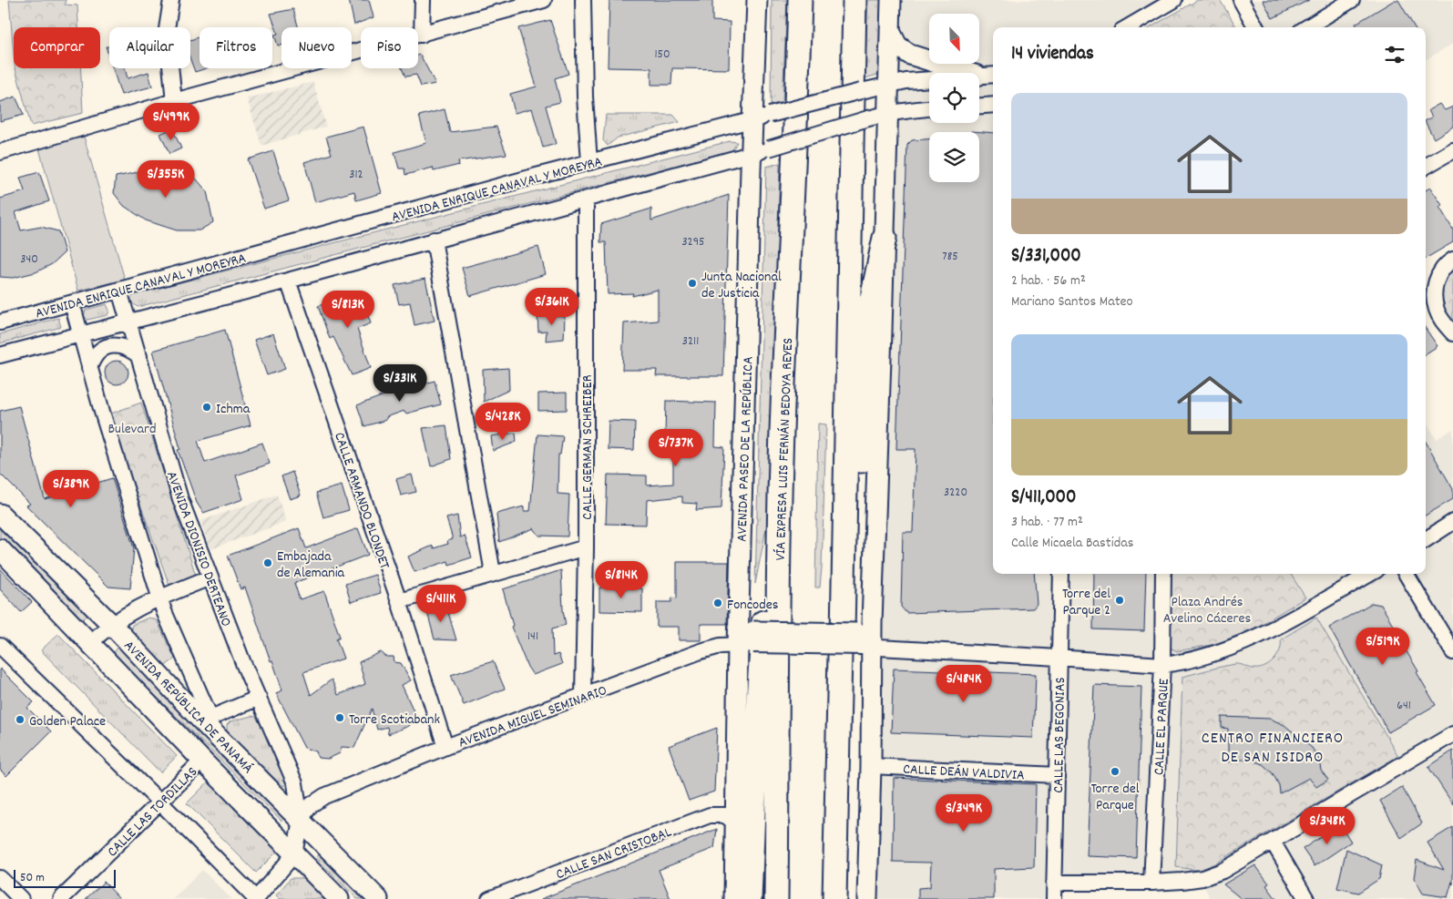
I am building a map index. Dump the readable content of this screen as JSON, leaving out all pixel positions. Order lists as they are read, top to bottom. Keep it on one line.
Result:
{"streets":{"highway":["VÍA EXPRESA LUIS FERNÁN BEDOYA REYES"],"main road":["AVENIDA PASEO DE LA REPÚBLICA","AVENIDA REPÚBLICA DE PANAMÁ"],"street":["AVENIDA ENRIQUE CANAVAL Y MOREYRA","CALLE GERMAN SCHREIBER","CALLE ARMANDO BLONDET","AVENIDA DIONISIO DERTEANO","AVENIDA MIGUEL SEMINARIO","CALLE EL PARQUE","CALLE LAS BEGONIAS","CALLE DEÁN VALDIVIA","CALLE LAS TORDILLAS","CALLE SAN CRISTOBAL"]},"crossings":[["AVENIDA ENRIQUE CANAVAL Y MOREYRA","AVENIDA PASEO DE LA REPÚBLICA"],["AVENIDA ENRIQUE CANAVAL Y MOREYRA","AVENIDA DIONISIO DERTEANO"],["CALLE GERMAN SCHREIBER","AVENIDA MIGUEL SEMINARIO"],["AVENIDA PASEO DE LA REPÚBLICA","AVENIDA MIGUEL SEMINARIO"],["CALLE ARMANDO BLONDET","AVENIDA MIGUEL SEMINARIO"],["AVENIDA DIONISIO DERTEANO","AVENIDA REPÚBLICA DE PANAMÁ"],["AVENIDA DIONISIO DERTEANO","AVENIDA MIGUEL SEMINARIO"],["AVENIDA REPÚBLICA DE PANAMÁ","AVENIDA MIGUEL SEMINARIO"],["AVENIDA REPÚBLICA DE PANAMÁ","CALLE LAS TORDILLAS"],["CALLE LAS BEGONIAS","CALLE DEÁN VALDIVIA"]],"districts":["CENTRO FINANCIERO DE SAN ISIDRO"],"parks":["Bulevard","Plaza Andrés Avelino Cáceres"],"places":["Junta Nacional de Justicia","Ichma","Embajada de Alemania","Torre del Parque 2","Foncodes","Torre Scotiabank","Golden Palace","Torre del Parque"],"house_numbers":["150","312","3295","785","340","3211","3220","141","641"],"scale_bar":"50 m","north":"bottom right","page":{"chip":["Comprar","Alquilar","Filtros","Nuevo","Piso"],"heading":"14 viviendas","list":[{"name":"S/331,000","note":"2 hab. · 56 m² · Mariano Santos Mateo"},{"name":"S/411,000","note":"3 hab. · 77 m² · Calle Micaela Bastidas"}],"price":["S/499K","S/355K","S/361K","S/813K","S/331K","S/428K","S/737K","S/389K","S/814K","S/411K","S/519K","S/484K","S/349K","S/348K"],"scale":"50 m"}}
